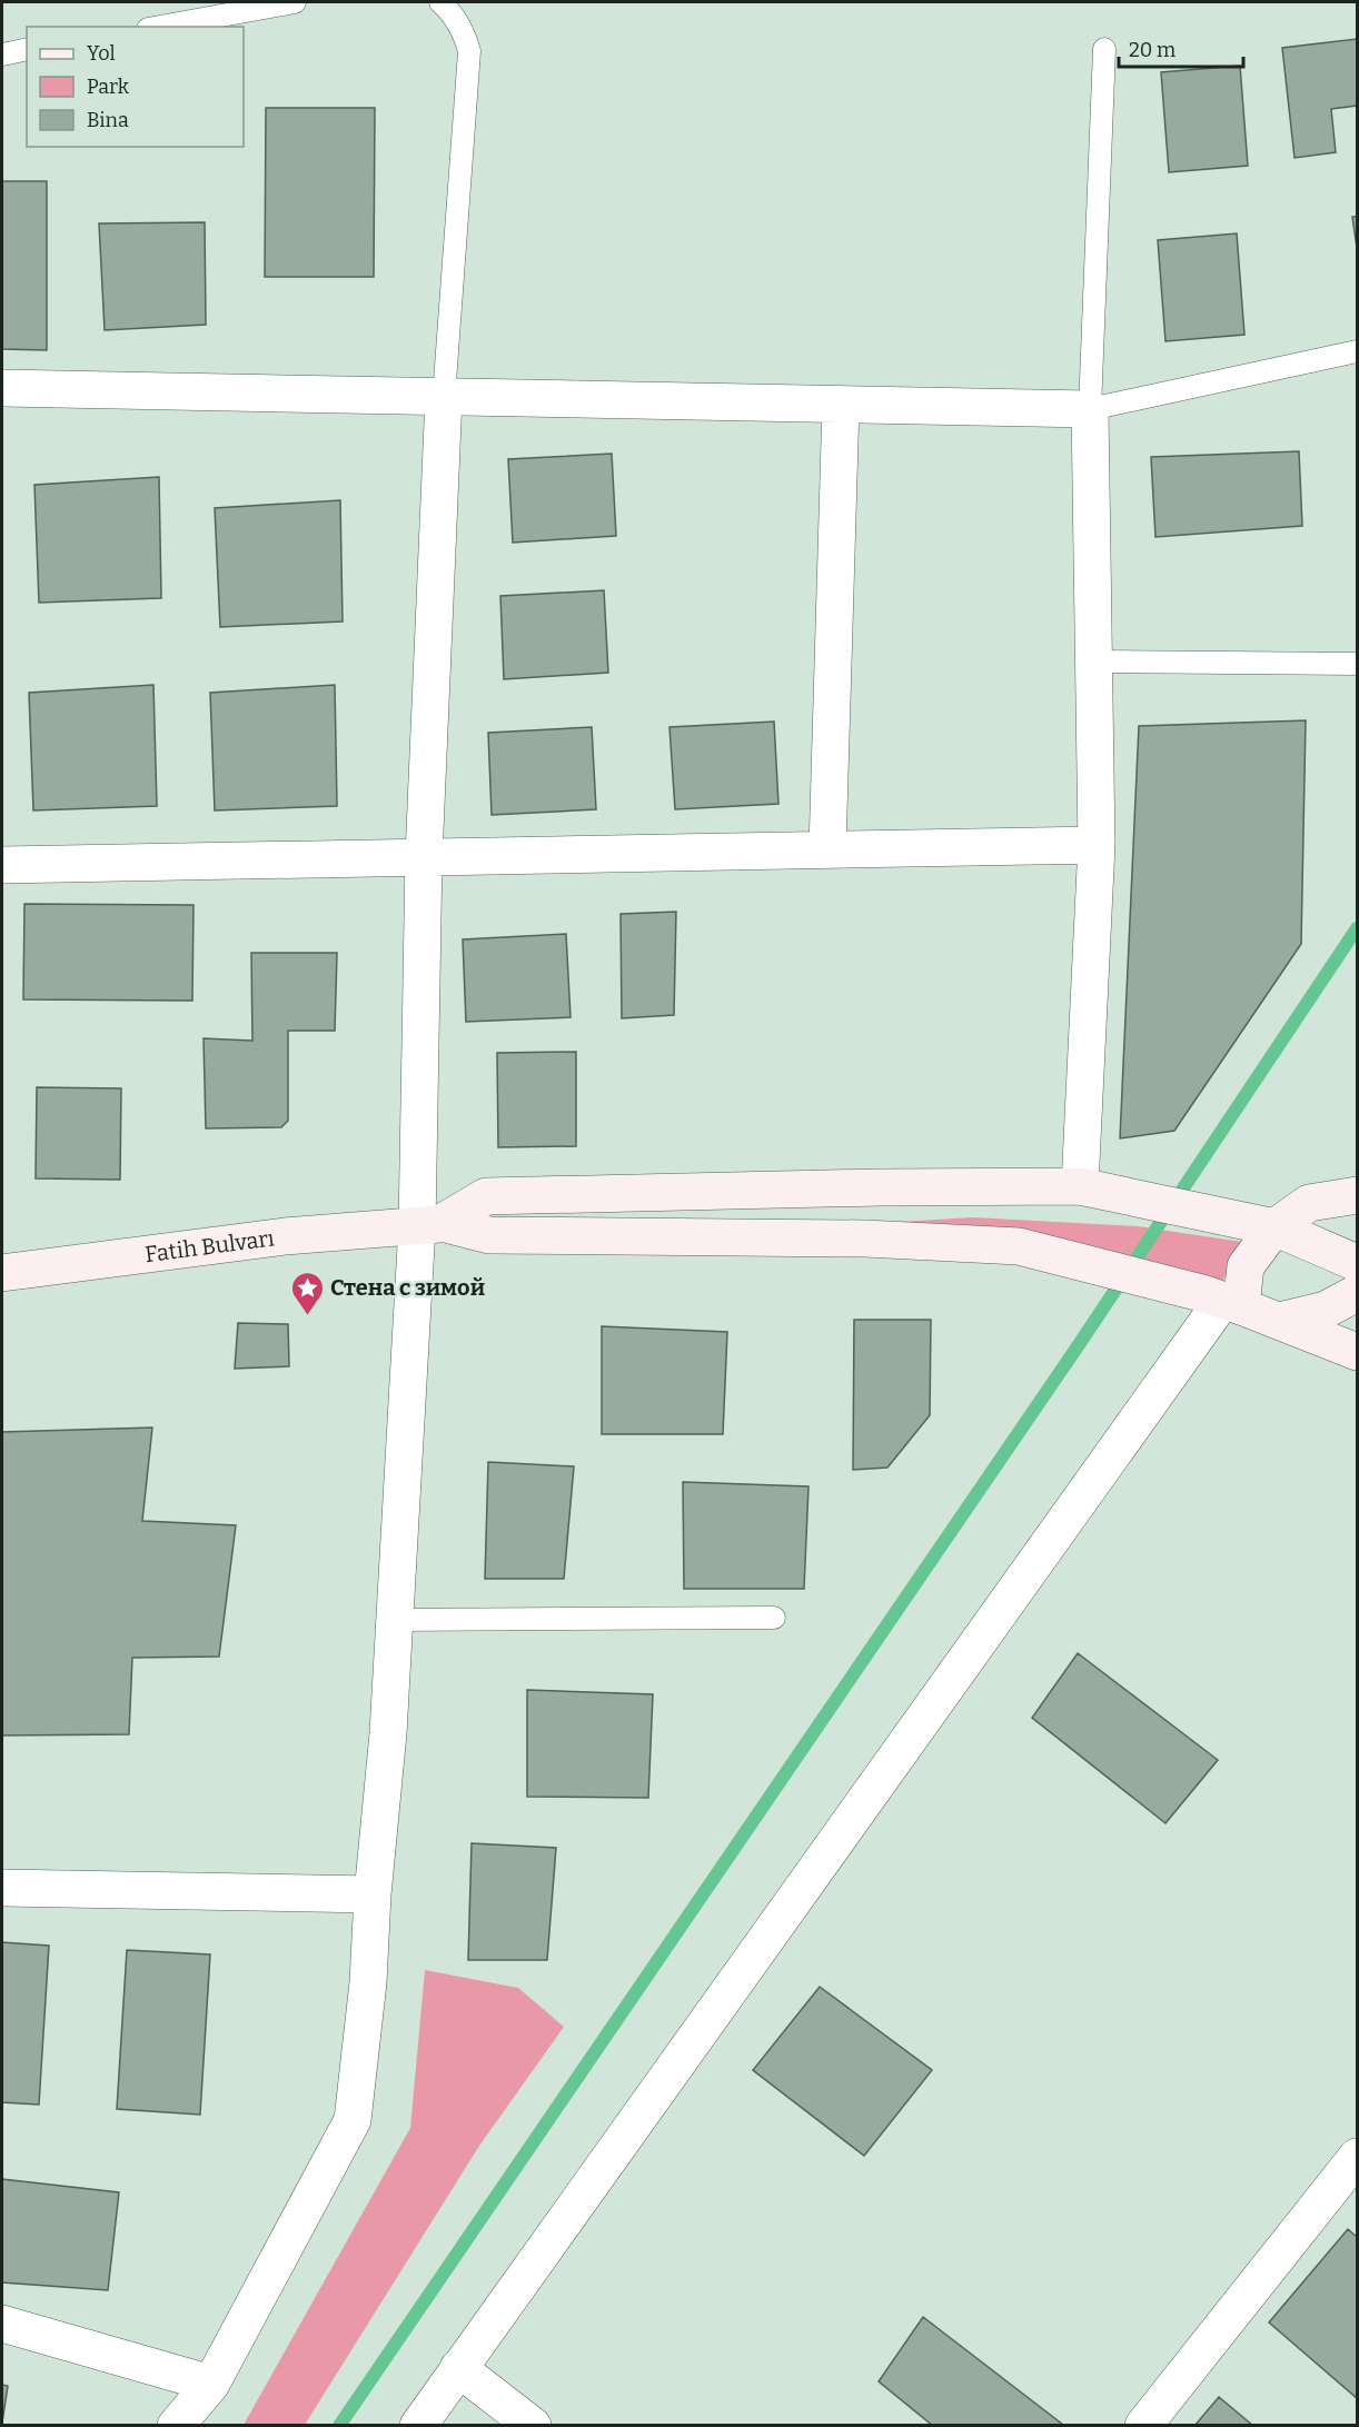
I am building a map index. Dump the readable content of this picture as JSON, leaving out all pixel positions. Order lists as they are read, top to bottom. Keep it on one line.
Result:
{"streets":{"street":["Fatih Bulvarı"]},"places":{"place":["Стена с зимой"]},"legend":["Yol","Park","Bina"],"scale_bar":"20 m"}
